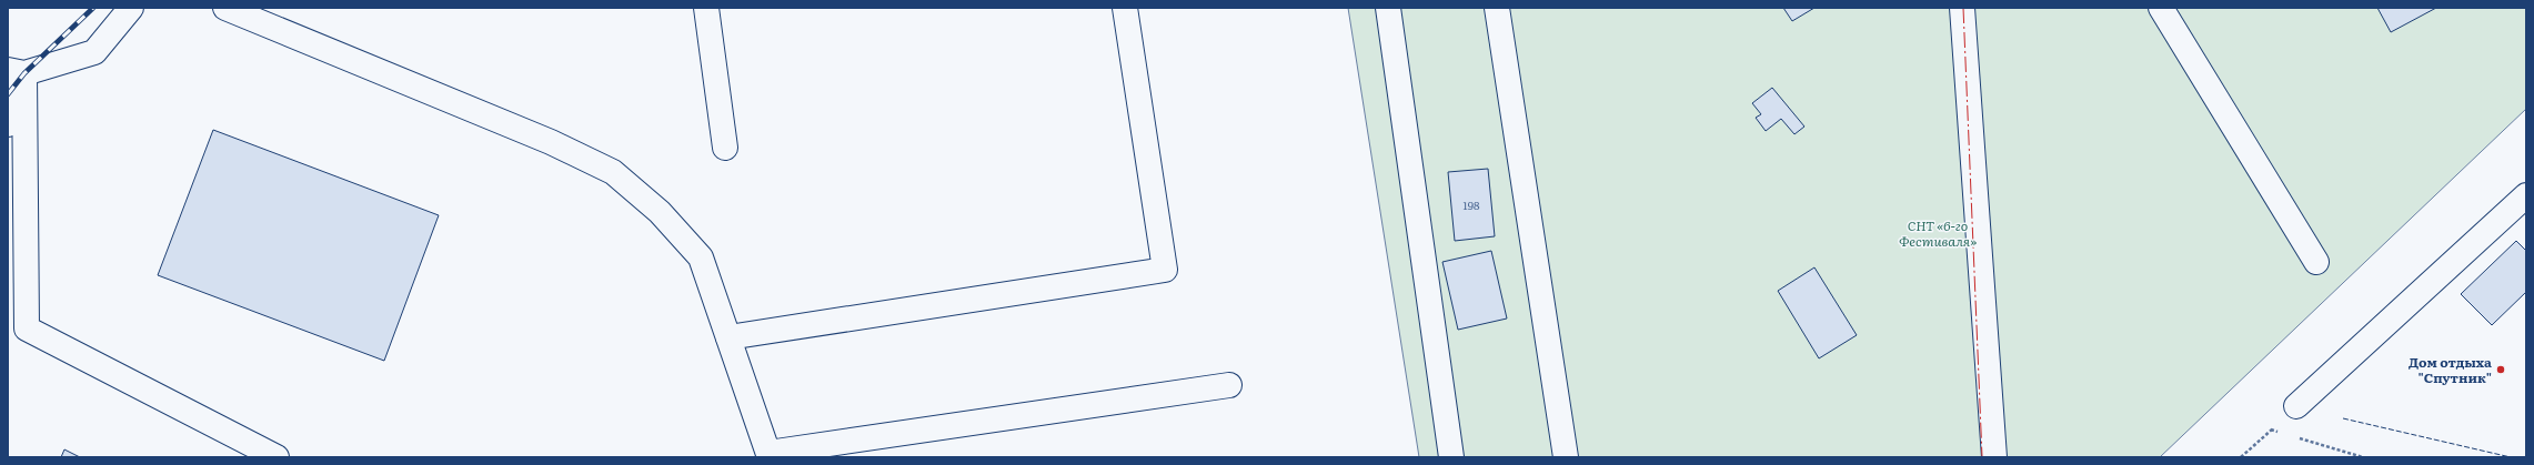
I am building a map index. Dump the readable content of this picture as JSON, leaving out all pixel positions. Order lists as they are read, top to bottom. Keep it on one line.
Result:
{"parks":["СНТ «6-го Фестиваля»"],"places":["Дом отдыха \"Спутник\""],"house_numbers":["198"]}
